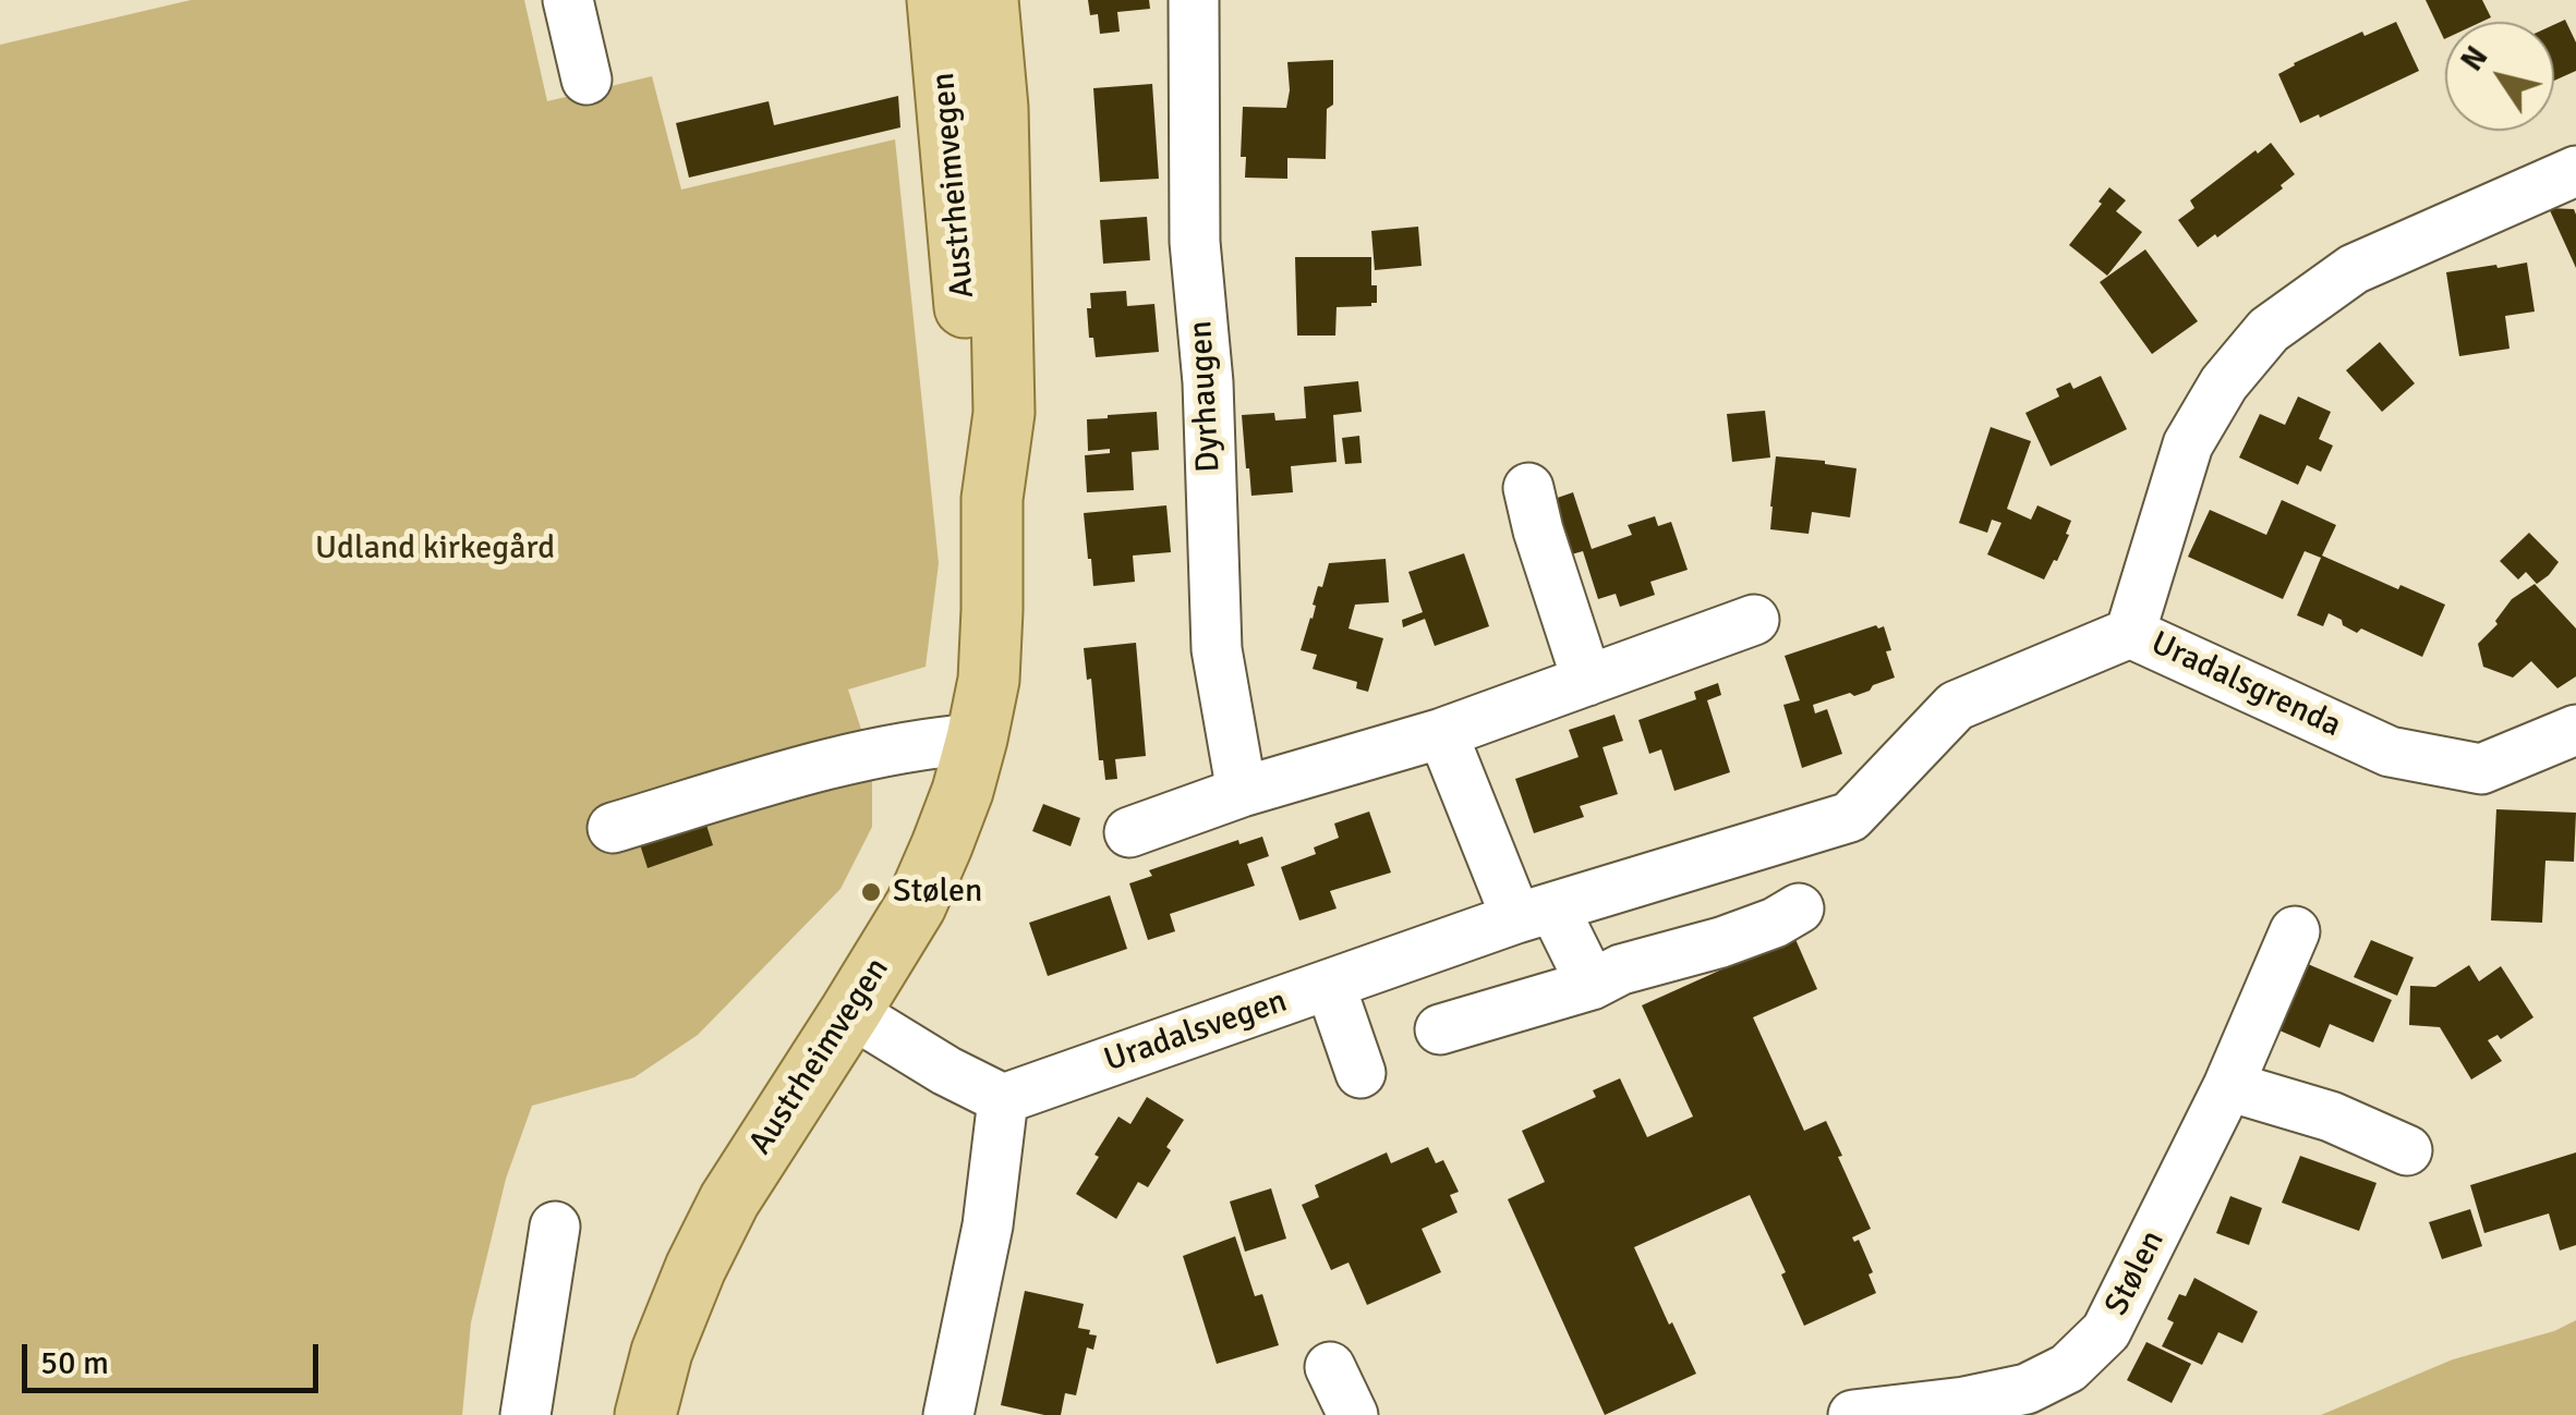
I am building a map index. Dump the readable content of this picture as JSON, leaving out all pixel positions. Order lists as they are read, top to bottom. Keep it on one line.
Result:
{"streets":{"main road":["Austrheimvegen"],"street":["Dyrhaugen","Uradalsgrenda","Uradalsvegen","Stølen"]},"crossings":[["Uradalsgrenda","Uradalsvegen"]],"parks":["Udland kirkegård"],"places":["Stølen"],"scale_bar":"50 m","north":"top left"}
